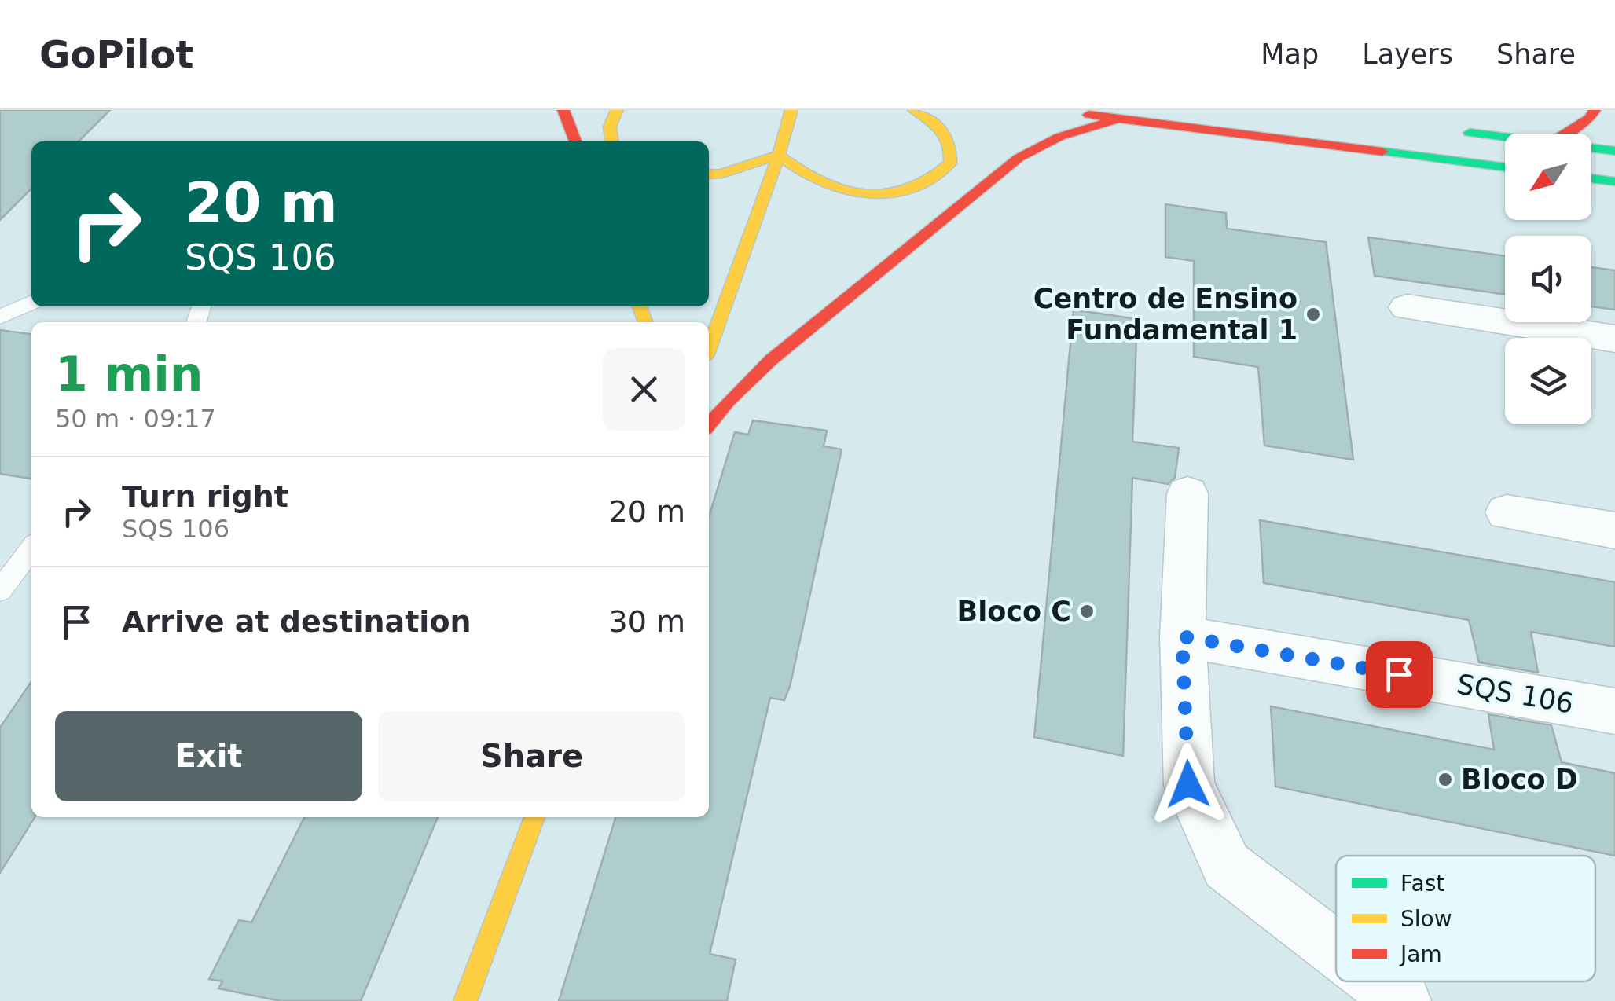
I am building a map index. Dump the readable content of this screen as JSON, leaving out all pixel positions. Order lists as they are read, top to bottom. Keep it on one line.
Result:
{"streets":{"street":["SQS 106"]},"places":["Centro de Ensino Fundamental 1","Bloco C","Bloco D"],"legend":["Fast","Slow","Jam"],"north":"bottom left","page":{"header":"GoPilot","nav":["Map","Layers","Share"],"turn":["20 m","SQS 106"],"heading":["1 min","50 m · 09:17"],"list":[{"name":"Turn right","note":"SQS 106","value":"20 m"},{"name":"Arrive at destination","value":"30 m"}],"buttons":["Exit","Share"]}}
